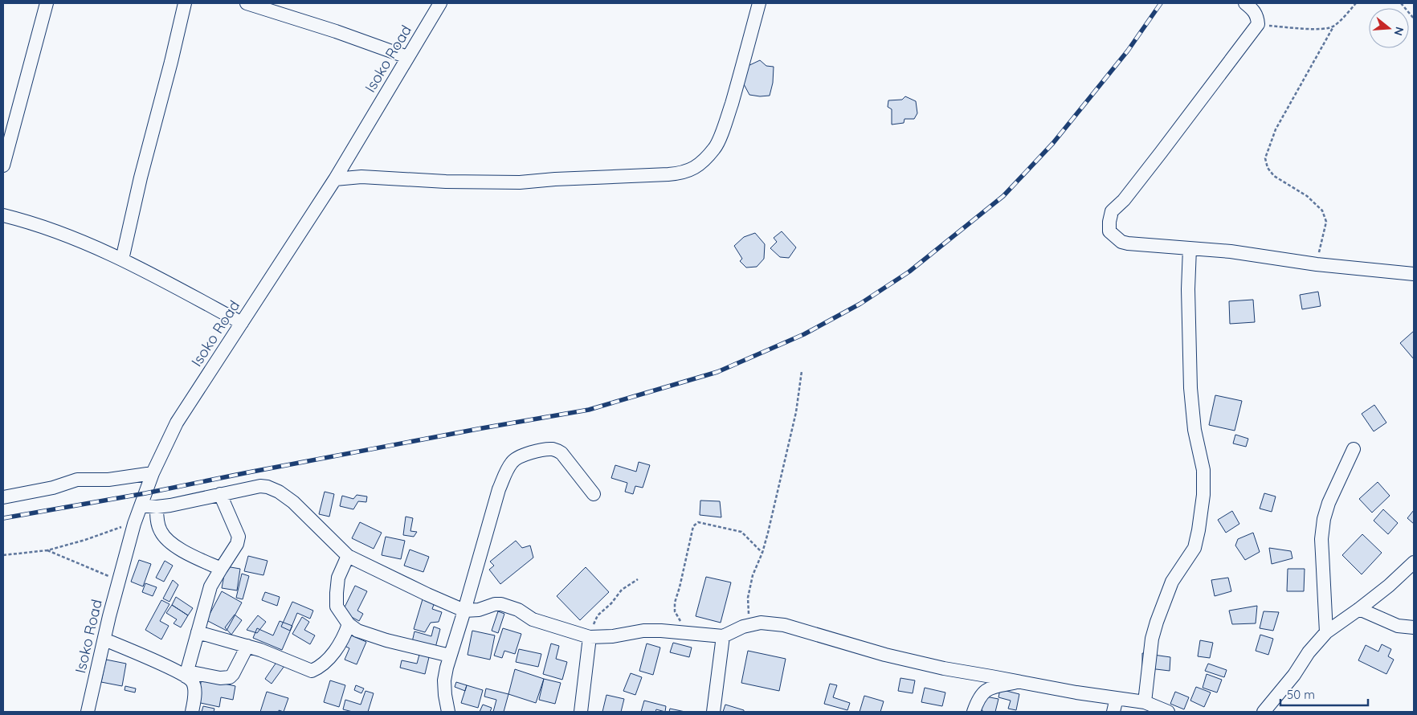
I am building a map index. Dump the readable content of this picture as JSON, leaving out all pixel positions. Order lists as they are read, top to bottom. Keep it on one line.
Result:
{"streets":{"street":["Isoko Road"]},"scale_bar":"50 m","north":"right"}
